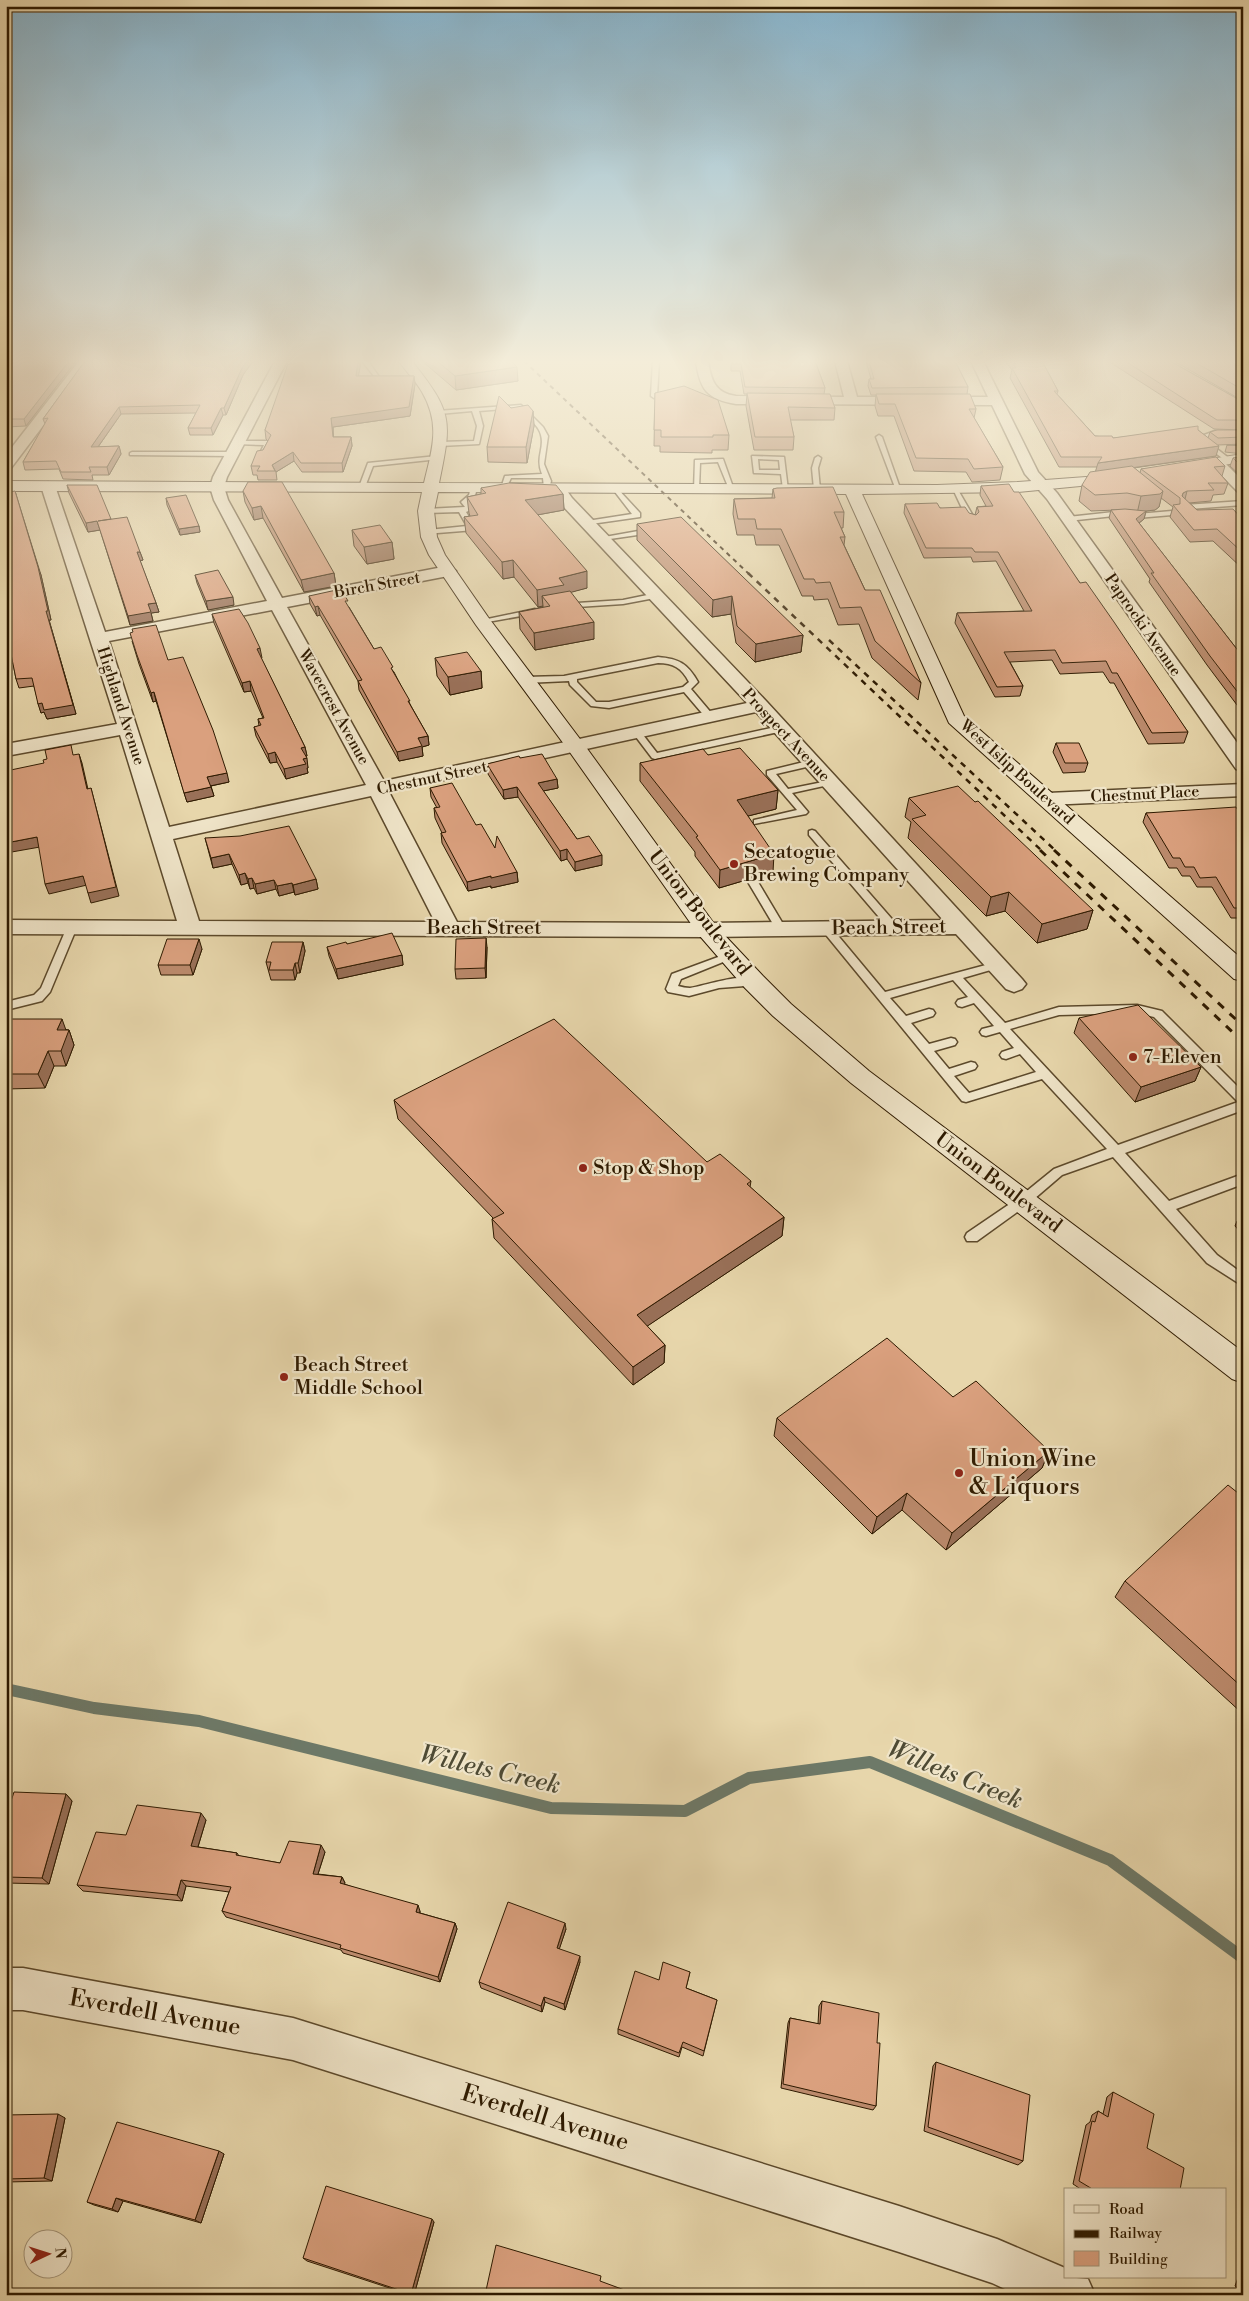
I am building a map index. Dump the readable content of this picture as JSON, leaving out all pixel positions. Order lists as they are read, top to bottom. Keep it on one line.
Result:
{"streets":{"main road":["West Islip Boulevard","Union Boulevard"],"street":["Birch Street","Paprocki Avenue","Highland Avenue","Wavecrest Avenue","Prospect Avenue","Chestnut Street","Chestnut Place","Beach Street","Everdell Avenue"]},"crossings":[["Birch Street","Highland Avenue"],["Birch Street","Wavecrest Avenue"],["Birch Street","Union Boulevard"],["Highland Avenue","Chestnut Street"],["Highland Avenue","Beach Street"],["Wavecrest Avenue","Chestnut Street"],["Wavecrest Avenue","Beach Street"],["Prospect Avenue","Chestnut Street"],["Prospect Avenue","Beach Street"],["West Islip Boulevard","Chestnut Place"],["Chestnut Street","Union Boulevard"],["Union Boulevard","Beach Street"]],"water":["Willets Creek"],"places":["Secatogue Brewing Company","7-Eleven","Stop & Shop","Beach Street Middle School","Union Wine & Liquors"],"legend":["Road","Railway","Building"],"north":"right"}
